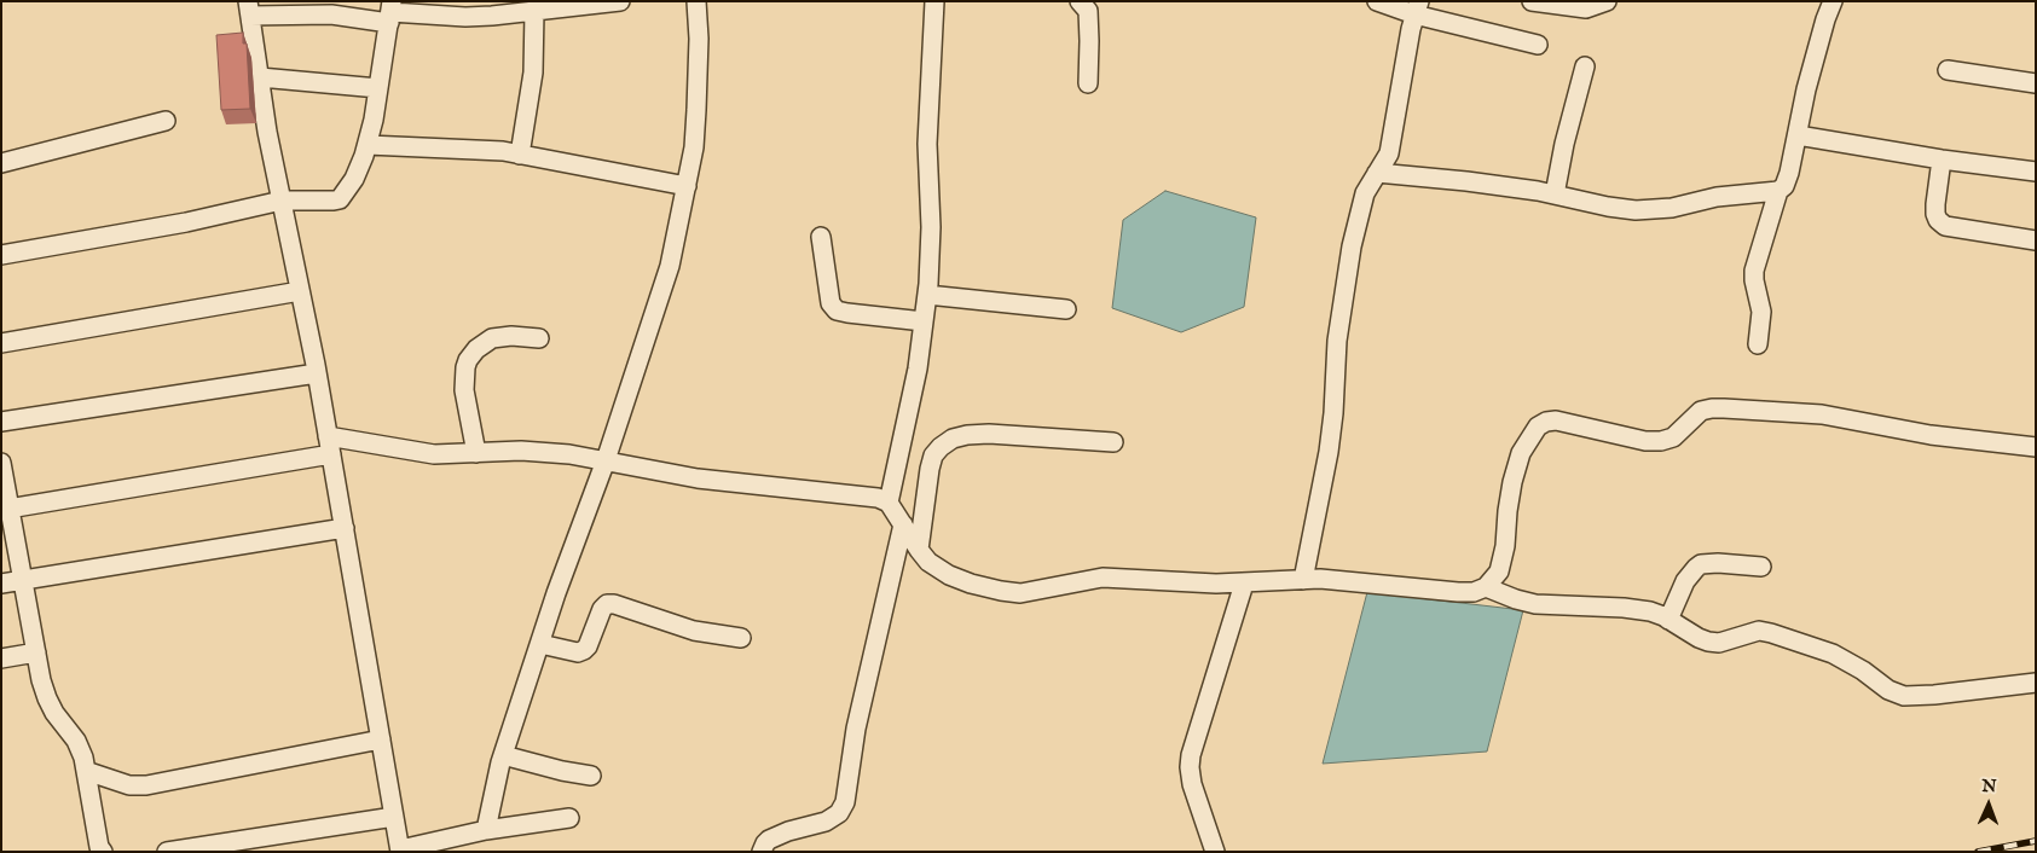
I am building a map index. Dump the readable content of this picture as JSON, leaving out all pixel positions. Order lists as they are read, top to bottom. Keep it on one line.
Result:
{"north":"top"}
